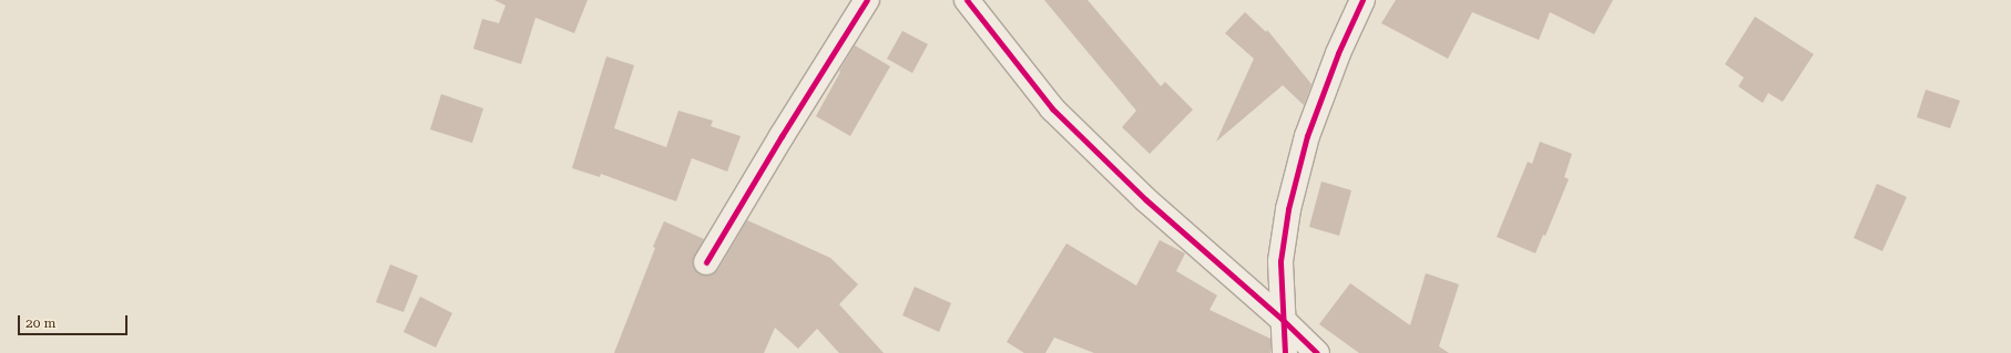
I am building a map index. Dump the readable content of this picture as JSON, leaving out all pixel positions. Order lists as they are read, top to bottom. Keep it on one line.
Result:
{"scale_bar":"20 m"}
